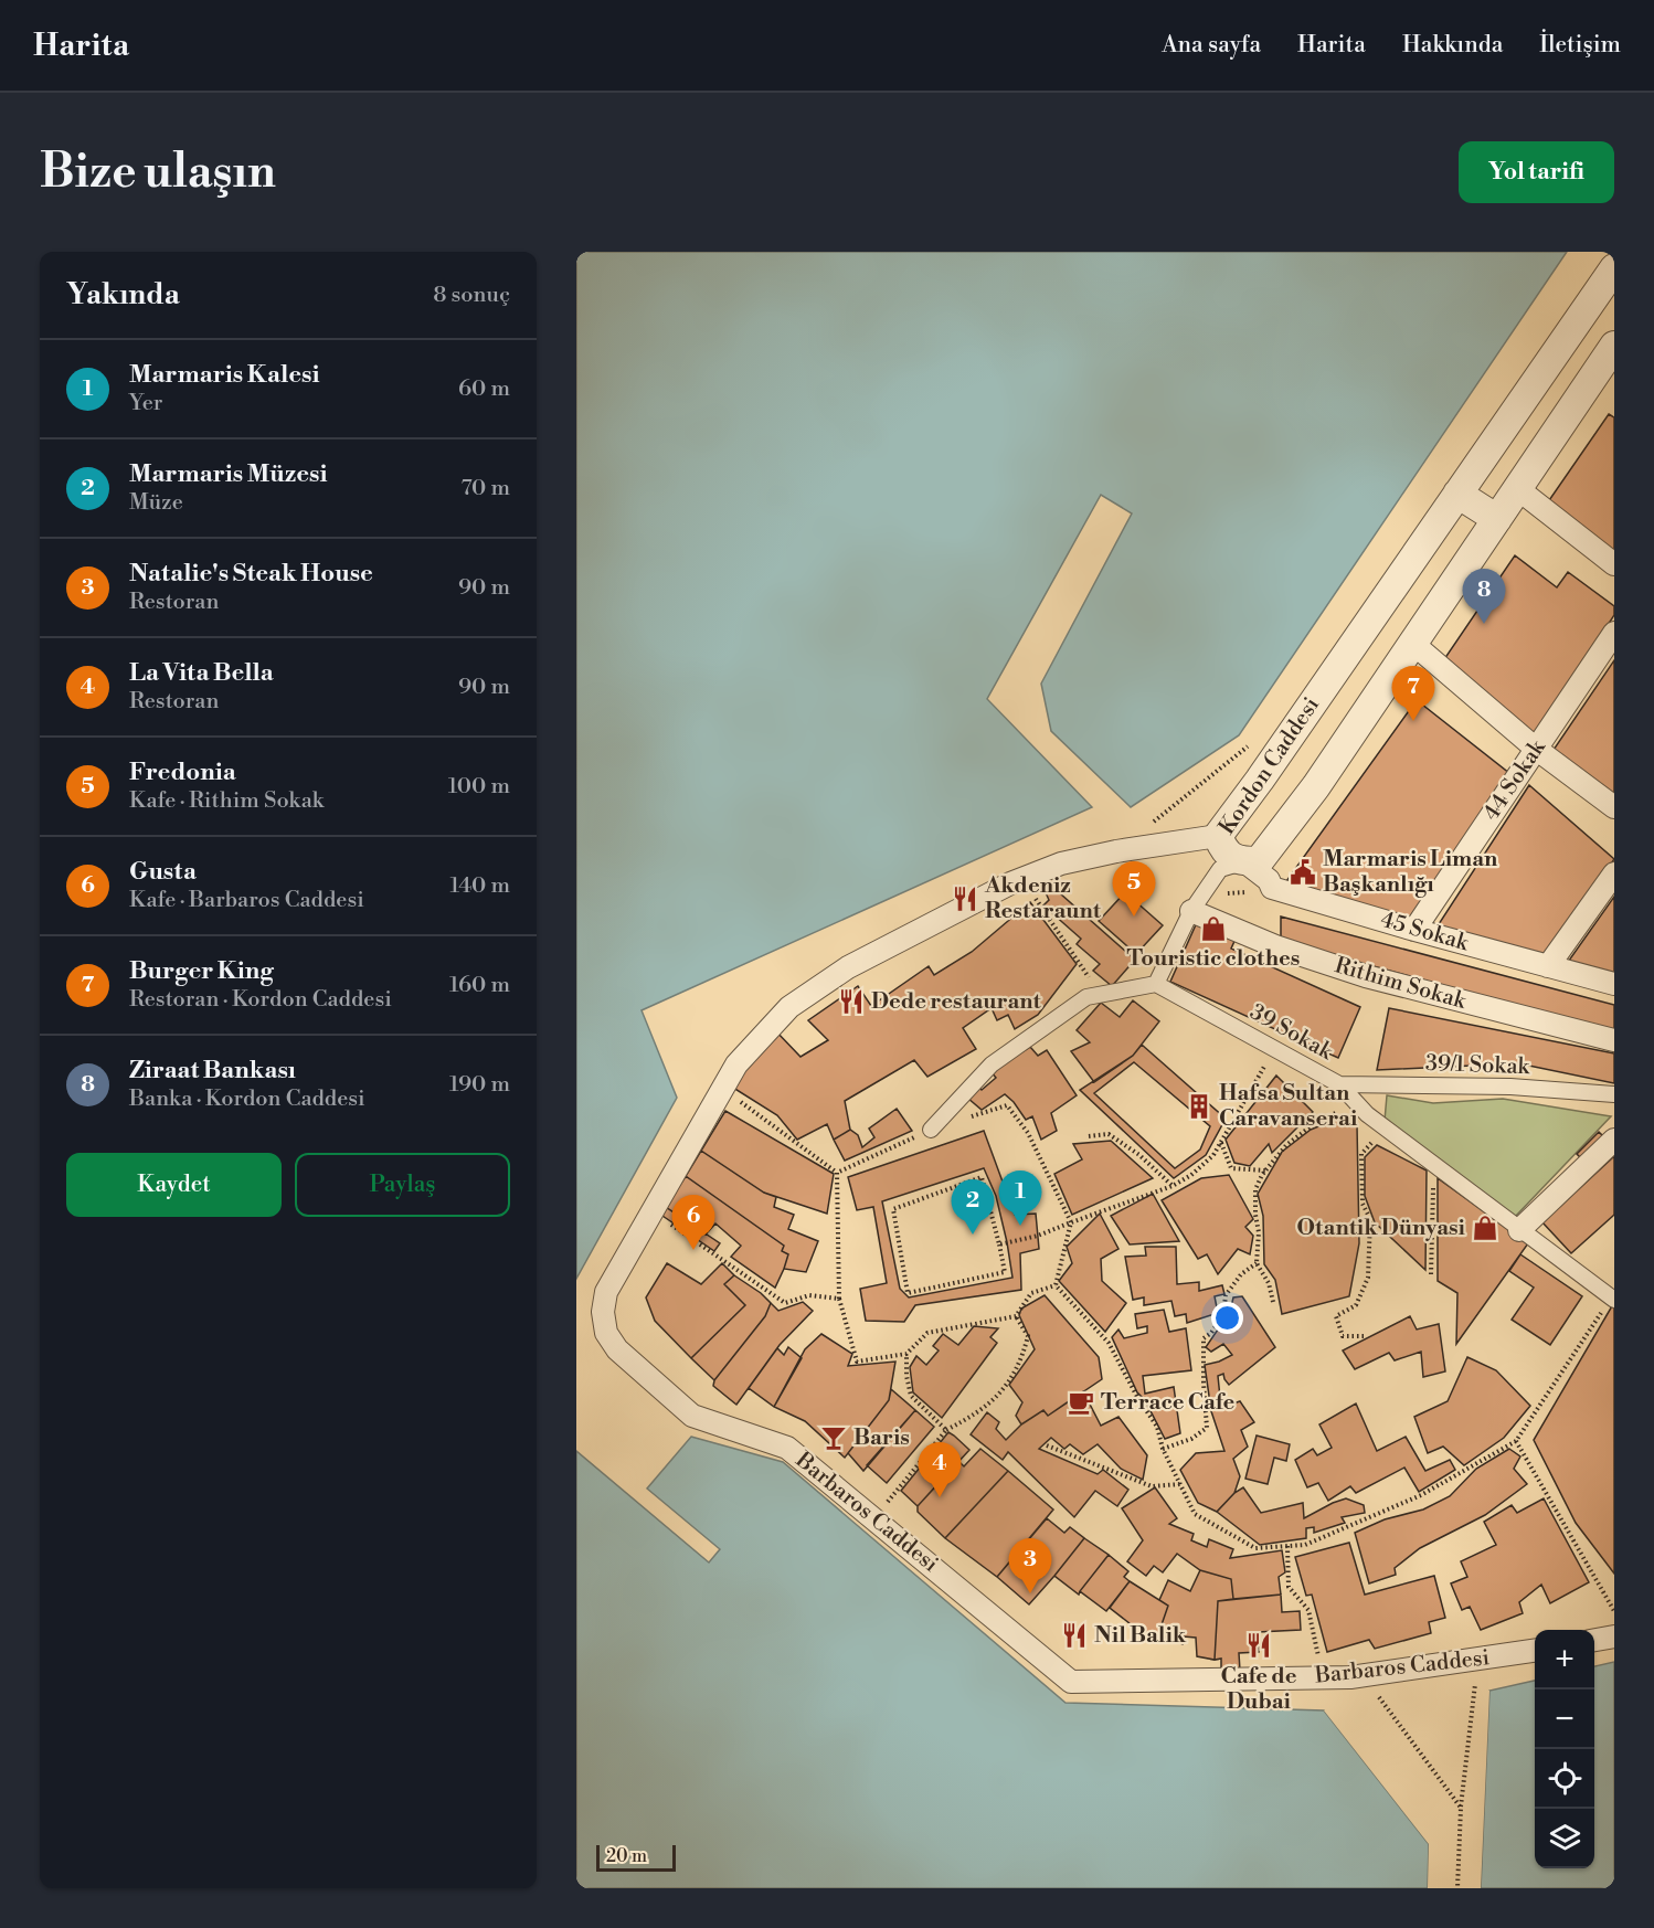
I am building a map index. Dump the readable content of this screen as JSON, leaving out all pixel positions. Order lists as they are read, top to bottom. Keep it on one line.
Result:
{"streets":{"street":["Kordon Caddesi","44 Sokak","45 Sokak","Rithim Sokak","Barbaros Caddesi"],"lane":["39 Sokak","39/1 Sokak"]},"crossings":[["Kordon Caddesi","45 Sokak"],["Kordon Caddesi","Barbaros Caddesi"],["44 Sokak","45 Sokak"],["39 Sokak","39/1 Sokak"]],"places":{"public building":["Marmaris Liman Başkanlığı"],"restaurant":["Akdeniz Restaraunt","Dede restaurant","Nil Balik","Cafe de Dubai"],"shop":["Touristic clothes","Otantik Dünyasi"],"building":["Hafsa Sultan Caravanserai"],"cafe":["Terrace Cafe"],"bar":["Baris"]},"scale_bar":"20 m","page":{"header":"Harita","nav":["Ana sayfa","Harita","Hakkında","İletişim"],"buttons":["Yol tarifi",["Kaydet","Paylaş"]],"title":"Bize ulaşın","heading":["Yakında","8 sonuç"],"list":[{"mark":"1","name":"Marmaris Kalesi","note":"Yer","value":"60 m"},{"mark":"2","name":"Marmaris Müzesi","note":"Müze","value":"70 m"},{"mark":"3","name":"Natalie's Steak House","note":"Restoran","value":"90 m"},{"mark":"4","name":"La Vita Bella","note":"Restoran","value":"90 m"},{"mark":"5","name":"Fredonia","note":"Kafe · Rithim Sokak","value":"100 m"},{"mark":"6","name":"Gusta","note":"Kafe · Barbaros Caddesi","value":"140 m"},{"mark":"7","name":"Burger King","note":"Restoran · Kordon Caddesi","value":"160 m"},{"mark":"8","name":"Ziraat Bankası","note":"Banka · Kordon Caddesi","value":"190 m"}],"pins":["8","7","5","1","2","6","4","3"],"map_buttons":["+","−"],"scale":"20 m"}}
